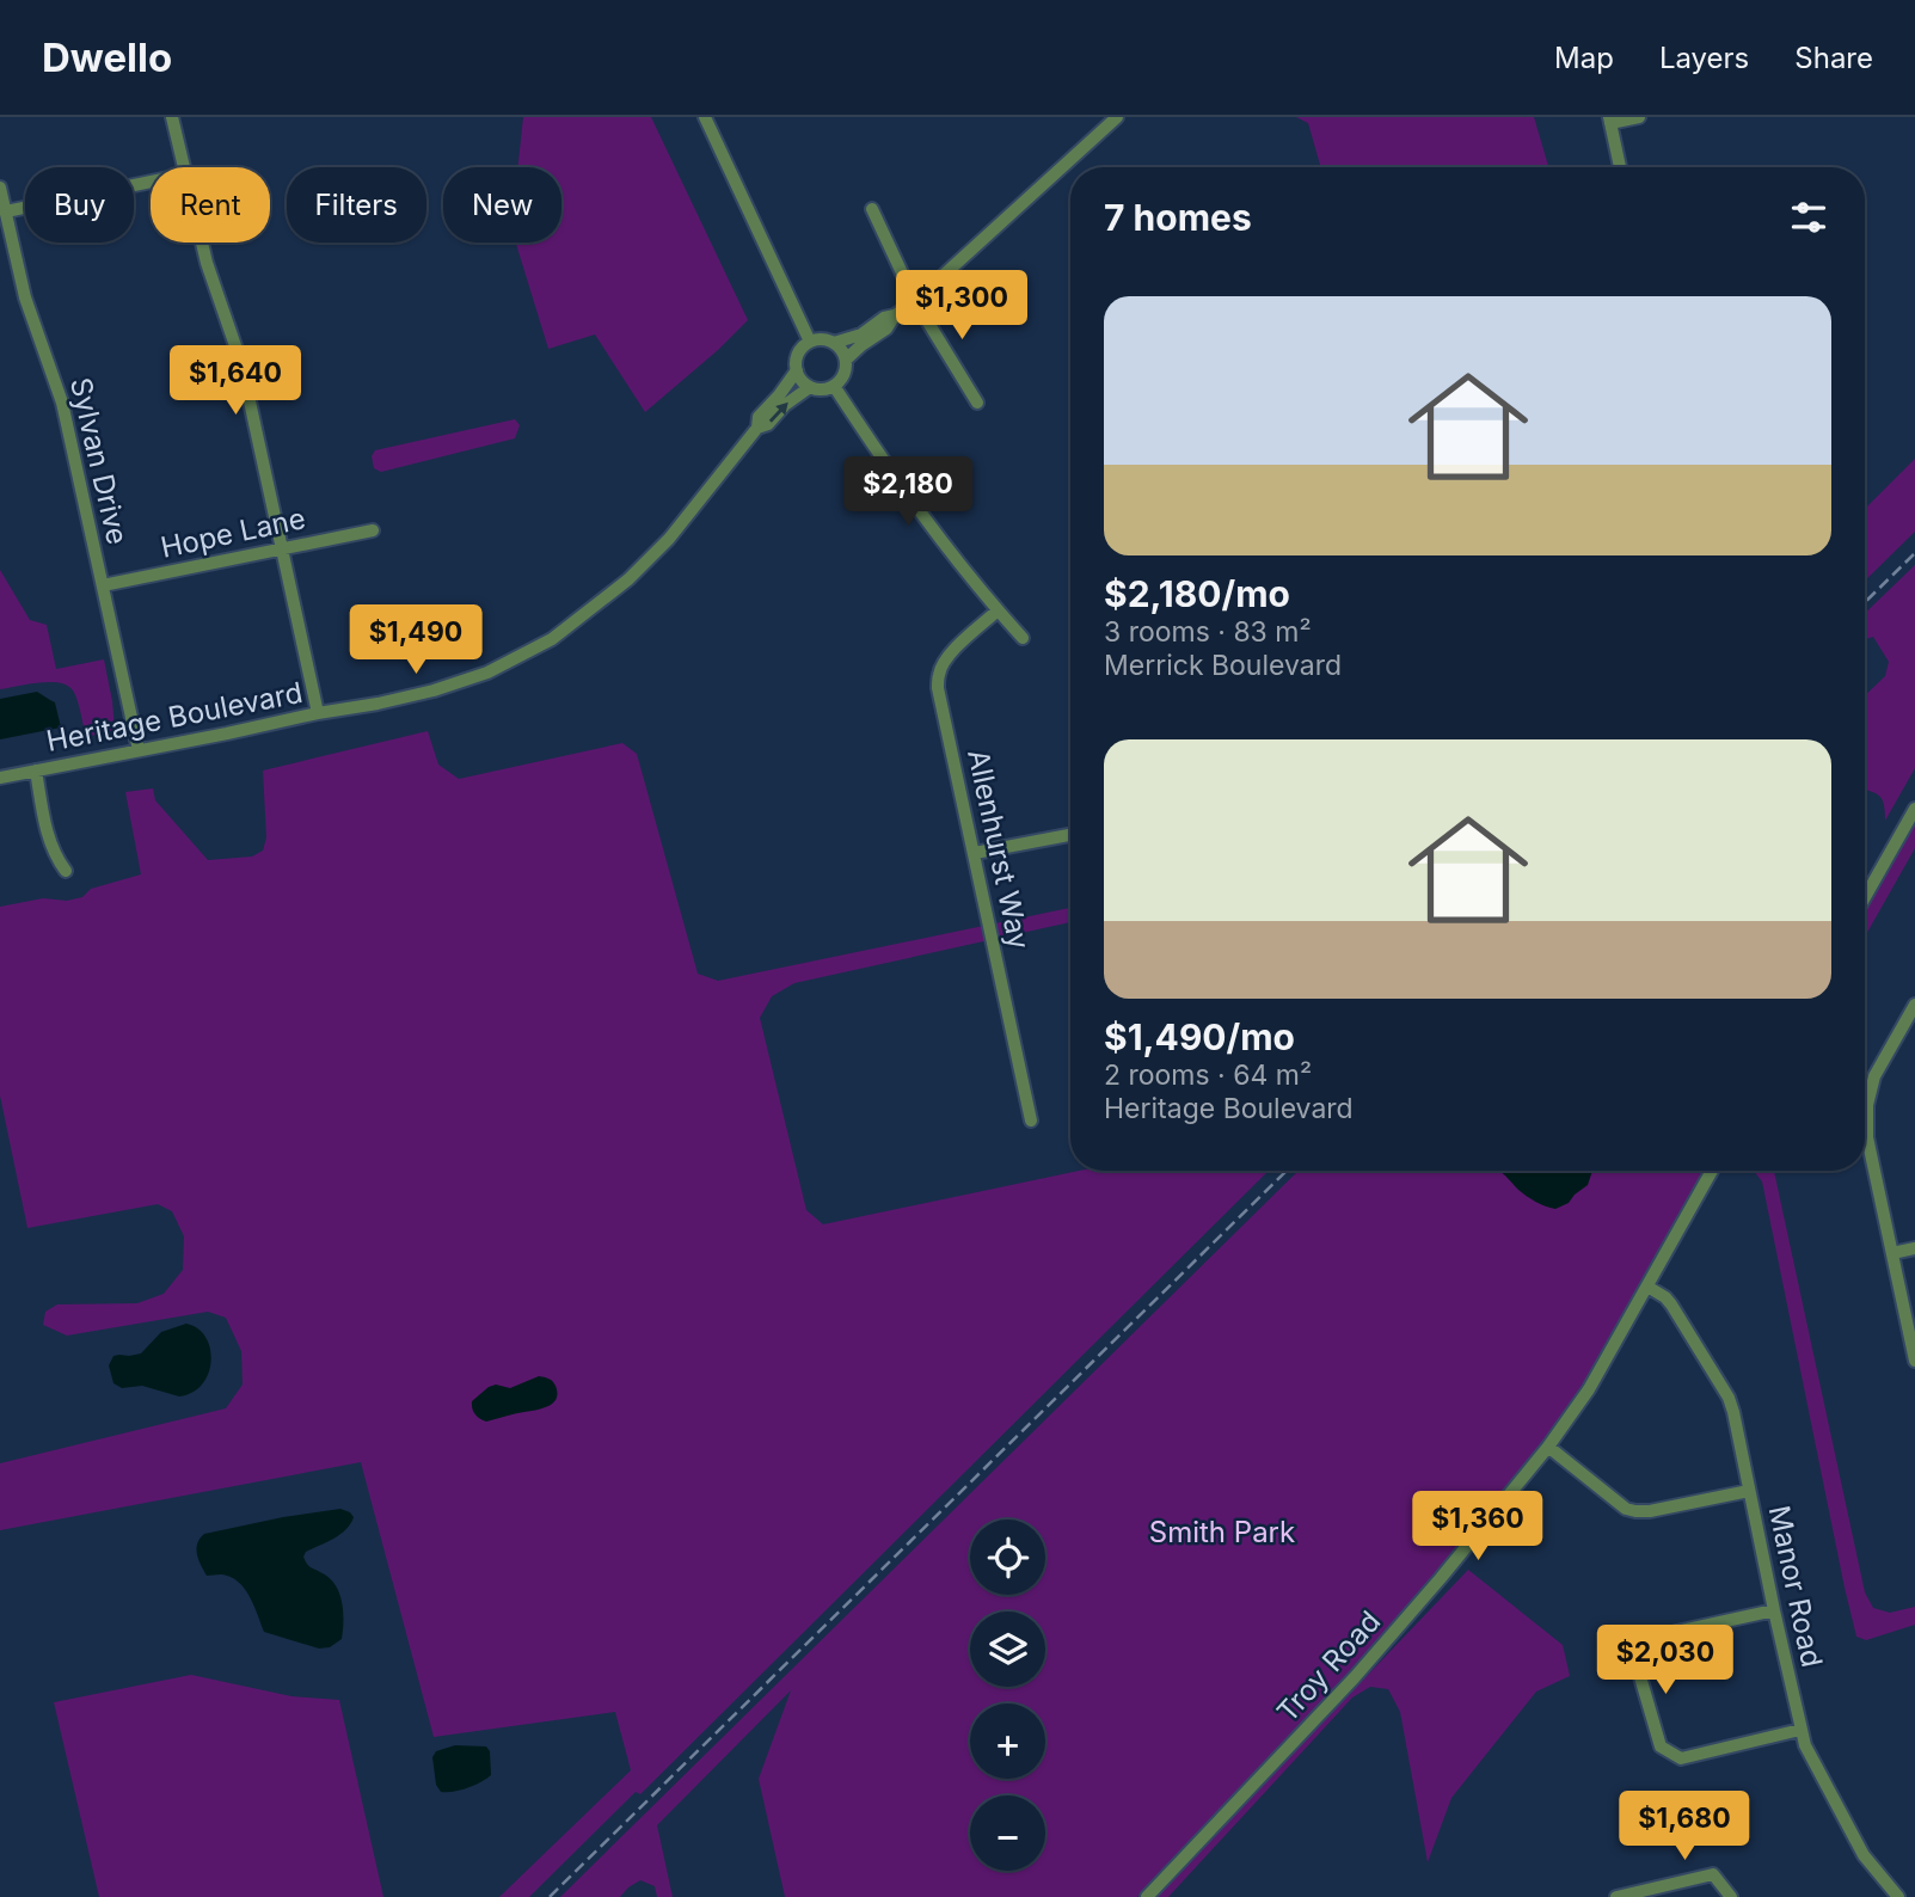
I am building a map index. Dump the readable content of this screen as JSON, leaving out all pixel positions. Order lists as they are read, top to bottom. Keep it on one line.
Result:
{"streets":{"street":["Sylvan Drive","Hope Lane","Heritage Boulevard","Allenhurst Way","Manor Road","Troy Road"]},"crossings":[["Sylvan Drive","Hope Lane"],["Sylvan Drive","Heritage Boulevard"],["Manor Road","Troy Road"]],"parks":["Smith Park"],"page":{"header":"Dwello","nav":["Map","Layers","Share"],"chip":["Buy","Rent","Filters","New"],"heading":"7 homes","list":[{"name":"$2,180/mo","note":"3 rooms · 83 m² · Merrick Boulevard"},{"name":"$1,490/mo","note":"2 rooms · 64 m² · Heritage Boulevard"}],"price":["$1,300","$1,640","$2,180","$1,490","$1,360","$2,030","$1,680"],"map_buttons":["+","−"]}}
